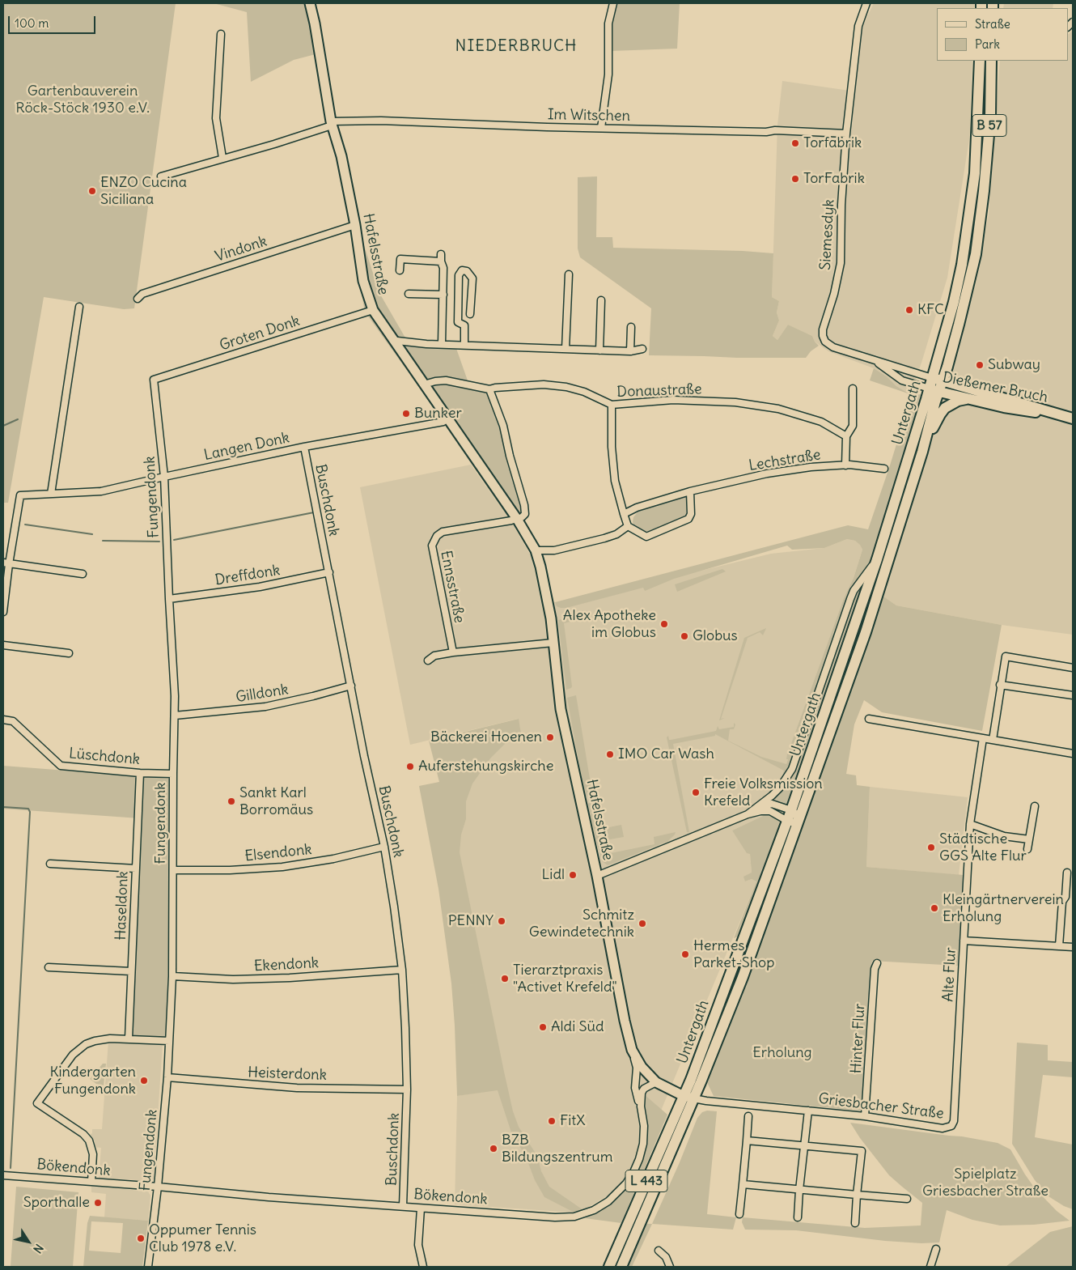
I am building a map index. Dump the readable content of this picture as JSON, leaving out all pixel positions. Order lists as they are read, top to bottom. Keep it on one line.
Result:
{"streets":{"main road":["B 57","Hafelsstraße","Dießemer Bruch","Untergath","L 443"],"street":["Im Witschen","Siemesdyk","Vindonk","Groten Donk","Donaustraße","Langen Donk","Lechstraße","Fungendonk","Buschdonk","Dreffdonk","Ennsstraße","Gilldonk","Lüschdonk","Elsendonk","Haseldonk","Ekendonk","Alte Flur","Hinter Flur","Heisterdonk","Griesbacher Straße","Bökendonk"]},"crossings":[["Im Witschen","Siemesdyk"],["Im Witschen","Hafelsstraße"],["Siemesdyk","Dießemer Bruch"],["Siemesdyk","Untergath"],["Vindonk","Hafelsstraße"],["Hafelsstraße","Groten Donk"],["Hafelsstraße","Donaustraße"],["Hafelsstraße","Untergath"],["Hafelsstraße","Langen Donk"],["Hafelsstraße","Ennsstraße"],["Hafelsstraße","Griesbacher Straße"],["Hafelsstraße","Bökendonk"],["Groten Donk","Fungendonk"],["Dießemer Bruch","Untergath"],["Untergath","Griesbacher Straße"],["Langen Donk","Fungendonk"],["Langen Donk","Buschdonk"],["Fungendonk","Dreffdonk"],["Fungendonk","Gilldonk"],["Fungendonk","Lüschdonk"],["Fungendonk","Elsendonk"],["Fungendonk","Ekendonk"],["Fungendonk","Heisterdonk"],["Fungendonk","Bökendonk"],["Buschdonk","Dreffdonk"],["Buschdonk","Gilldonk"],["Buschdonk","Elsendonk"],["Buschdonk","Ekendonk"],["Buschdonk","Heisterdonk"],["Buschdonk","Bökendonk"],["Lüschdonk","Haseldonk"],["Alte Flur","Griesbacher Straße"],["Hinter Flur","Griesbacher Straße"]],"districts":["NIEDERBRUCH"],"parks":["Gartenbauverein Röck-Stöck 1930 e.V.","Erholung","Spielplatz Griesbacher Straße"],"places":["Torfabrik","TorFabrik","ENZO Cucina Siciliana","KFC","Subway","Bunker","Alex Apotheke im Globus","Globus","Bäckerei Hoenen","IMO Car Wash","Auferstehungskirche","Freie Volksmission Krefeld","Sankt Karl Borromäus","Städtische GGS Alte Flur","Lidl","Kleingärtnerverein Erholung","PENNY","Schmitz Gewindetechnik","Hermes Parket-Shop","Tierarztpraxis \"Activet Krefeld\"","Aldi Süd","Kindergarten Fungendonk","FitX","BZB Bildungszentrum","Sporthalle","Oppumer Tennis Club 1978 e.V."],"legend":["Straße","Park"],"scale_bar":"100 m","north":"bottom right"}
